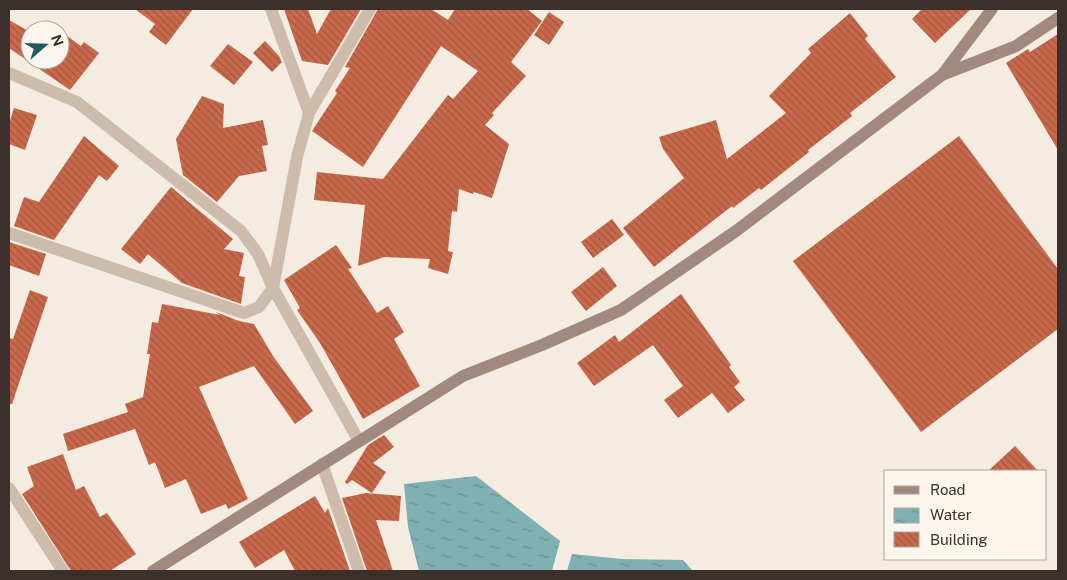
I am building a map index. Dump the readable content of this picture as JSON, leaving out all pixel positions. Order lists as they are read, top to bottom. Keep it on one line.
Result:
{"legend":["Road","Water","Building"],"north":"right"}
